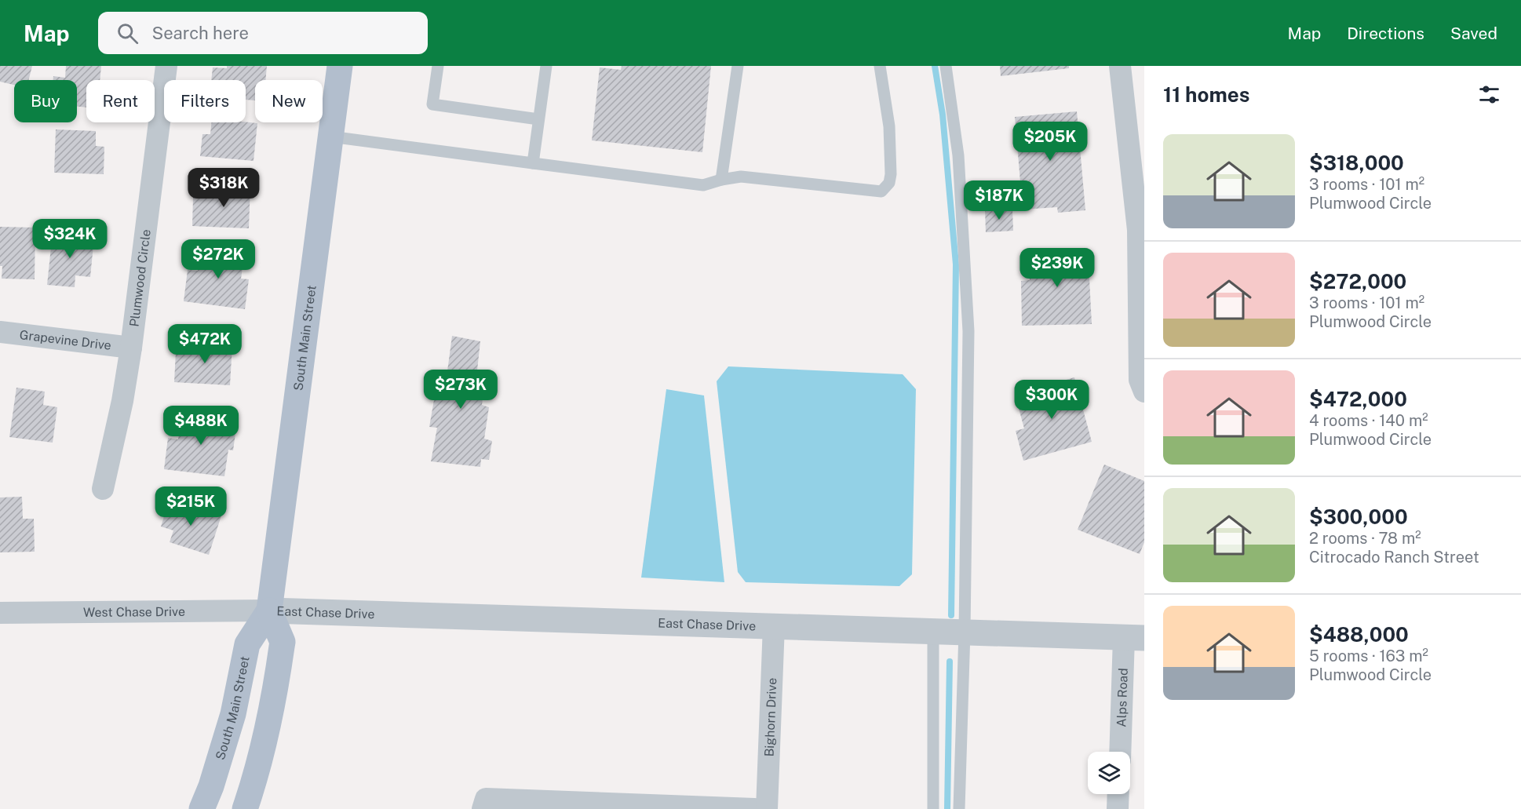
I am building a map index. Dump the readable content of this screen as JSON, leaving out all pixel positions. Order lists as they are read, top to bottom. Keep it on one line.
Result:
{"streets":{"main road":["South Main Street"],"street":["Plumwood Circle","Grapevine Drive","West Chase Drive","East Chase Drive","Alps Road","Bighorn Drive"]},"crossings":[["Plumwood Circle","Grapevine Drive"],["South Main Street","West Chase Drive"],["South Main Street","East Chase Drive"],["West Chase Drive","East Chase Drive"],["East Chase Drive","Alps Road"],["East Chase Drive","Bighorn Drive"]],"page":{"header":"Map","search":"Search here","nav":["Map","Directions","Saved"],"heading":"11 homes","chip":["Buy","Rent","Filters","New"],"price":["$205K","$318K","$187K","$324K","$272K","$239K","$472K","$273K","$300K","$488K","$215K"],"list":[{"name":"$318,000","note":"3 rooms · 101 m² · Plumwood Circle"},{"name":"$272,000","note":"3 rooms · 101 m² · Plumwood Circle"},{"name":"$472,000","note":"4 rooms · 140 m² · Plumwood Circle"},{"name":"$300,000","note":"2 rooms · 78 m² · Citrocado Ranch Street"},{"name":"$488,000","note":"5 rooms · 163 m² · Plumwood Circle"}]}}
